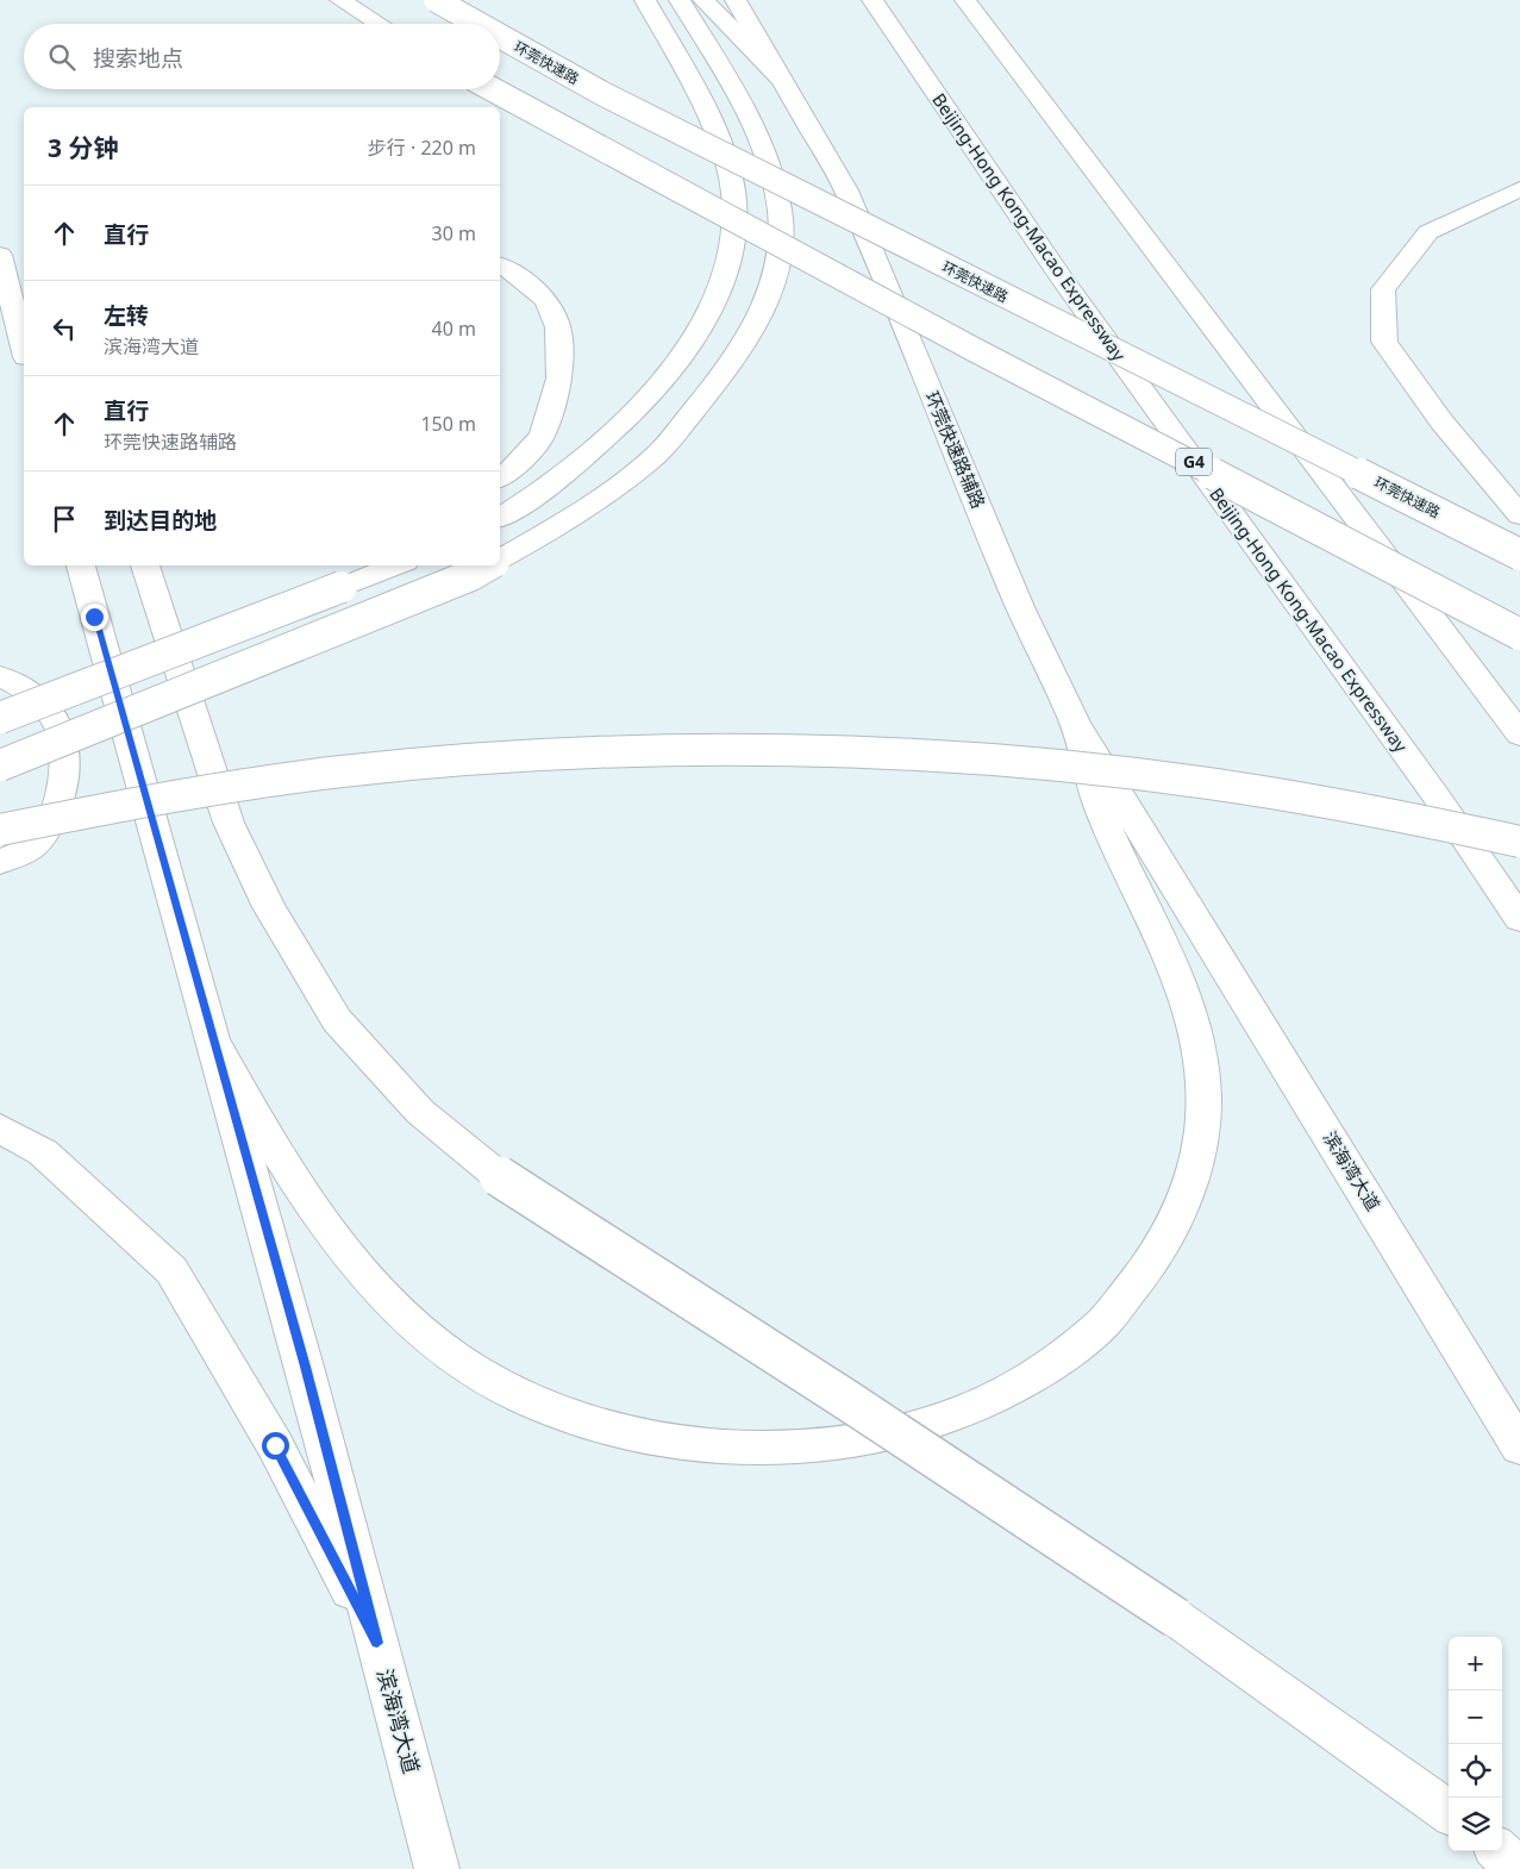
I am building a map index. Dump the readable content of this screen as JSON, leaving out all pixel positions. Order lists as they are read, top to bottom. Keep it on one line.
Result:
{"streets":{"main road":["环莞快速路","Beijing-Hong Kong-Macao Expressway","环莞快速路辅路","G4","滨海湾大道"]},"crossings":[["环莞快速路辅路","滨海湾大道"]],"page":{"search":"搜索地点","heading":["3 分钟","步行 · 220 m"],"list":[["直行","30 m"],["左转","滨海湾大道","40 m"],["直行","环莞快速路辅路","150 m"],"到达目的地"],"map_buttons":["+","−"]}}
